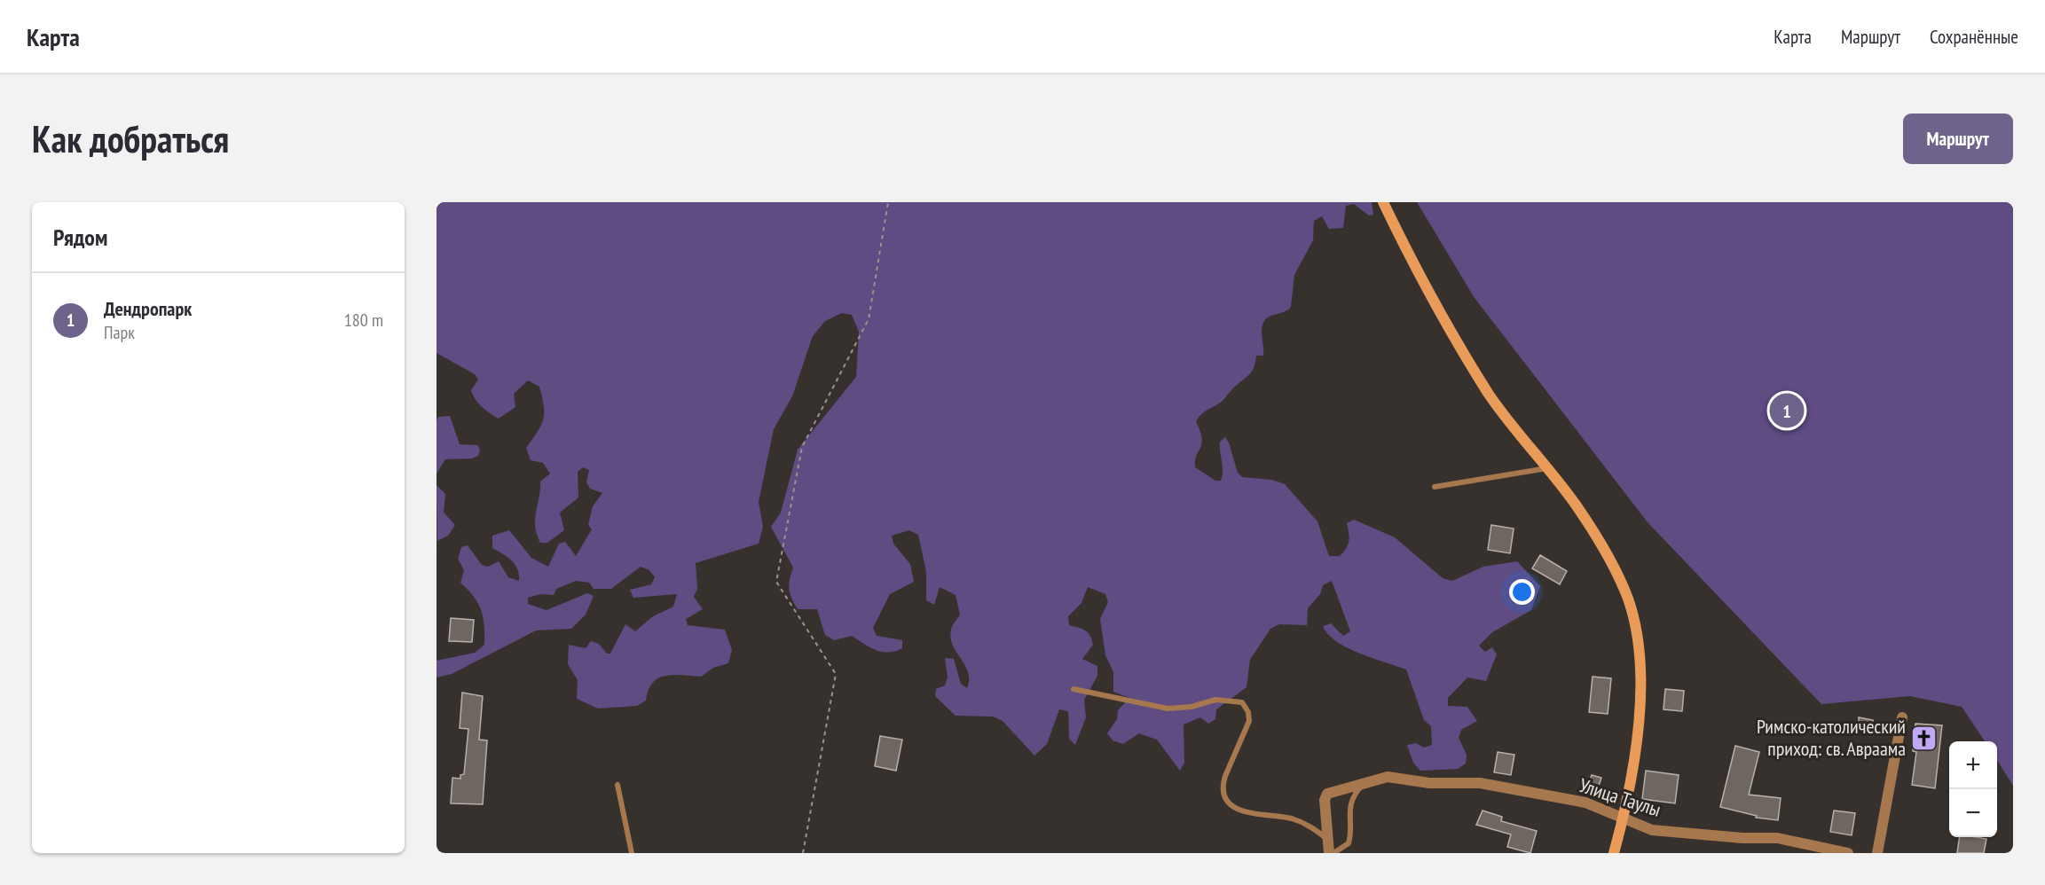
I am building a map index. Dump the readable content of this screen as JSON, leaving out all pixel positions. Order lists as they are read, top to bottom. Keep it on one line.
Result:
{"streets":{"street":["Улица Таулы"]},"places":{"church":["Римско-католический приход: св. Авраама"]},"page":{"header":"Карта","nav":["Карта","Маршрут","Сохранённые"],"buttons":"Маршрут","title":"Как добраться","heading":"Рядом","list":[{"mark":"1","name":"Дендропарк","note":"Парк","value":"180 m"}],"pins":"1","map_buttons":["+","−"]}}
